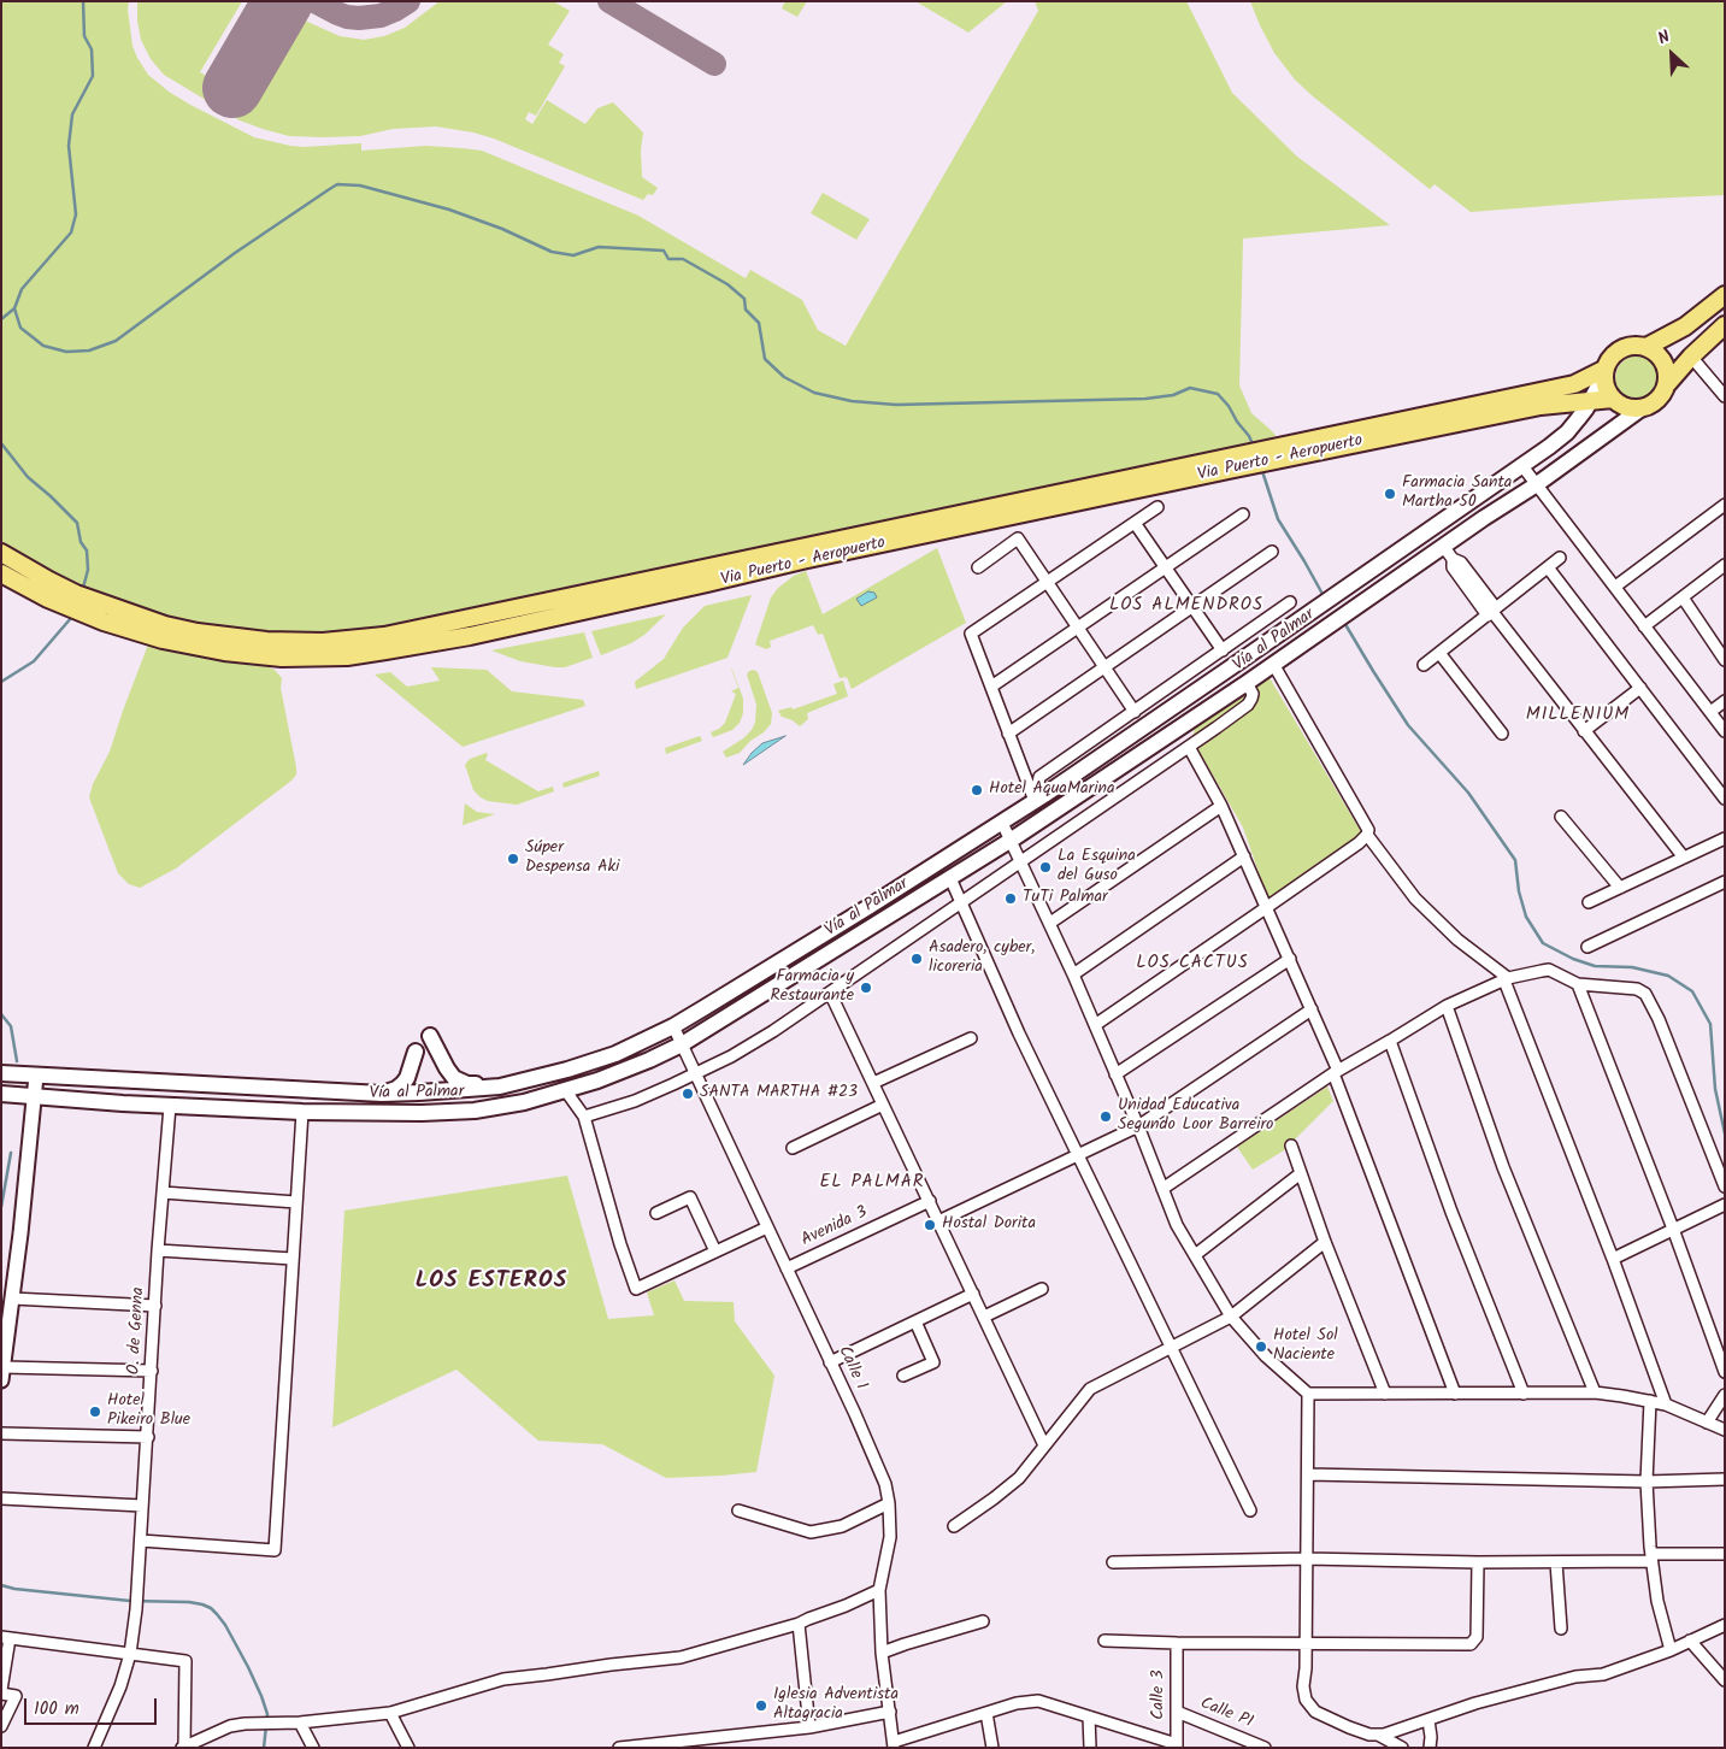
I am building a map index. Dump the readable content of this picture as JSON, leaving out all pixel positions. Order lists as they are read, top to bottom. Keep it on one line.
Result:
{"streets":{"main road":["Via Puerto - Aeropuerto","Vía al Palmar"],"street":["Avenida 3","O. de Genna","Calle 1","Calle 3","Calle P1"]},"crossings":[["Via Puerto - Aeropuerto","Vía al Palmar"],["Vía al Palmar","O. de Genna"],["Vía al Palmar","Calle 1"],["Avenida 3","Calle 1"],["Calle 3","Calle P1"]],"districts":["LOS ALMENDROS","MILLENIUM","LOS CACTUS","EL PALMAR","LOS ESTEROS"],"places":["Farmacia Santa Martha 50","Hotel AquaMarina","Súper Despensa Aki","La Esquina del Guso","TuTi Palmar","Asadero, cyber, licoreria","Farmacia y Restaurante","SANTA MARTHA #23","Unidad Educativa Segundo Loor Barreiro","Hostal Dorita","Hotel Sol Naciente","Hotel Pikeiro Blue","Iglesia Adventista Altagracia"],"scale_bar":"100 m","north":"top left"}
